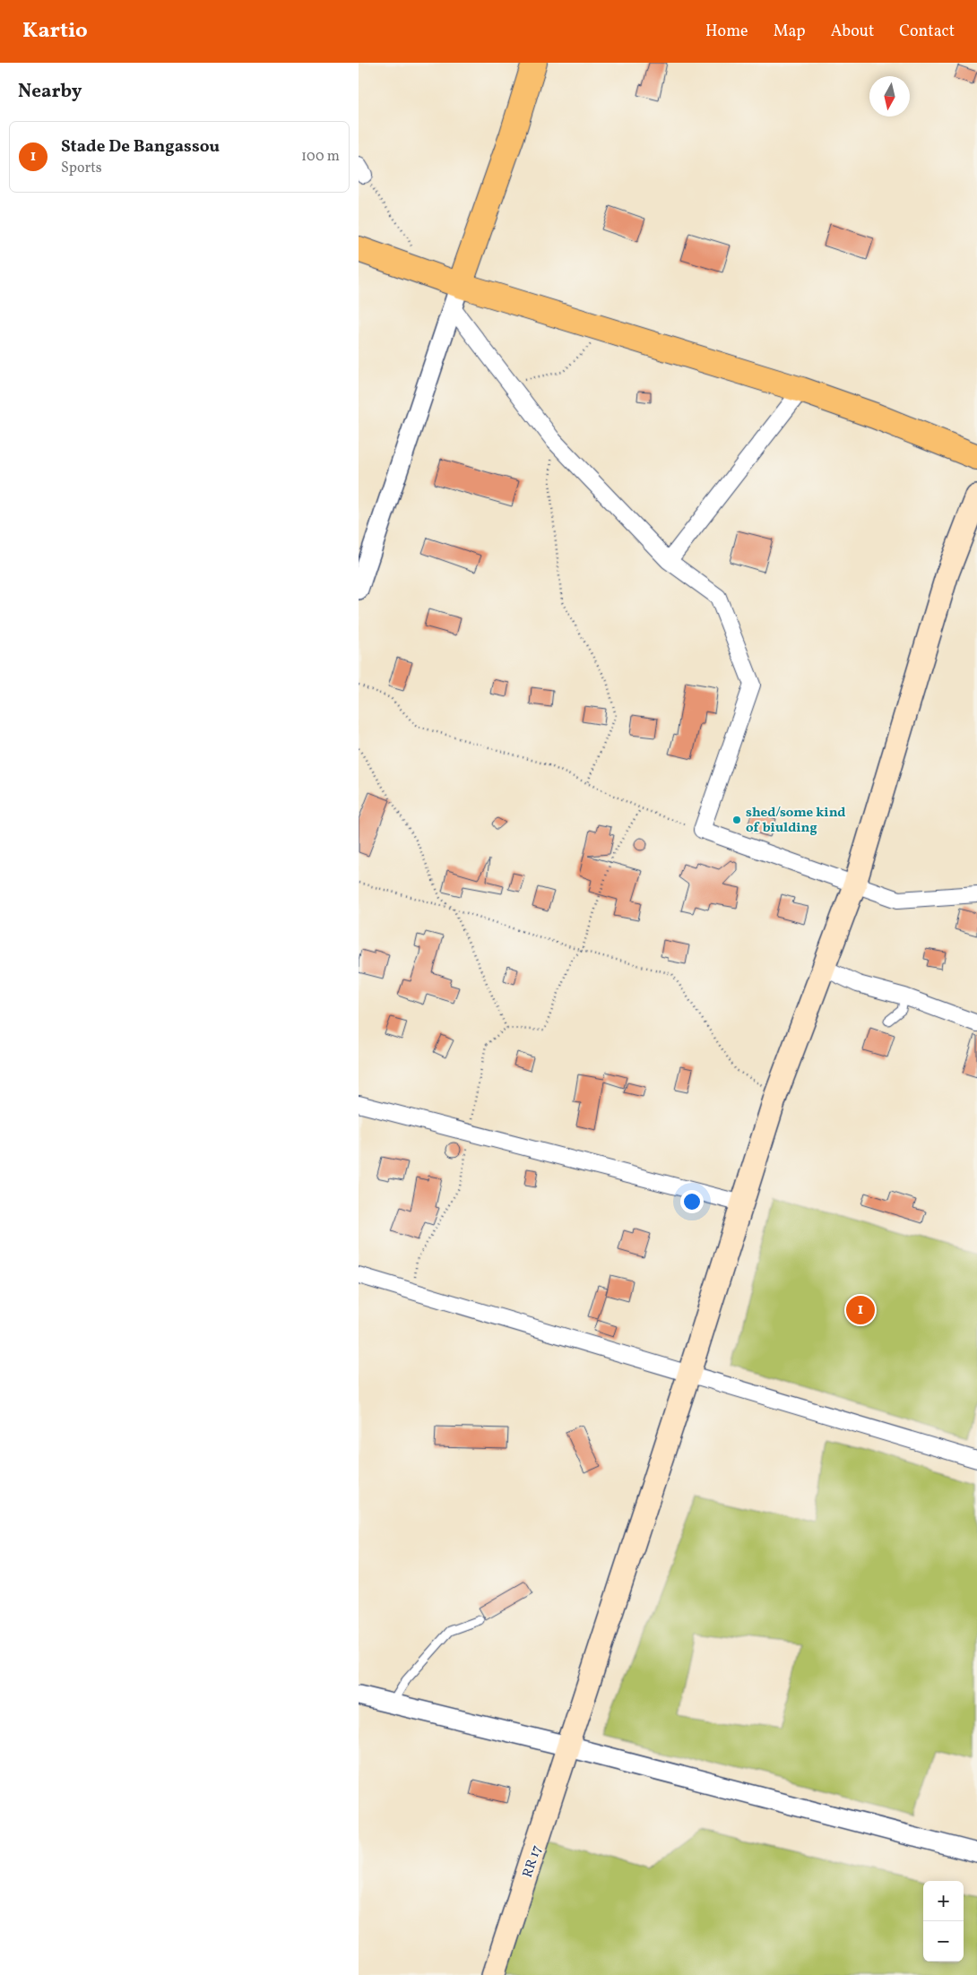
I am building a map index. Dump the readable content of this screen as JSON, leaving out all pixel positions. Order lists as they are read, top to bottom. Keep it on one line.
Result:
{"streets":{"main road":["RR 17"]},"places":["shed/some kind of biulding"],"north":"bottom","page":{"header":"Kartio","nav":["Home","Map","About","Contact"],"heading":"Nearby","list":[{"mark":"1","name":"Stade De Bangassou","note":"Sports","value":"100 m"}],"pins":"1","map_buttons":["+","−"]}}
